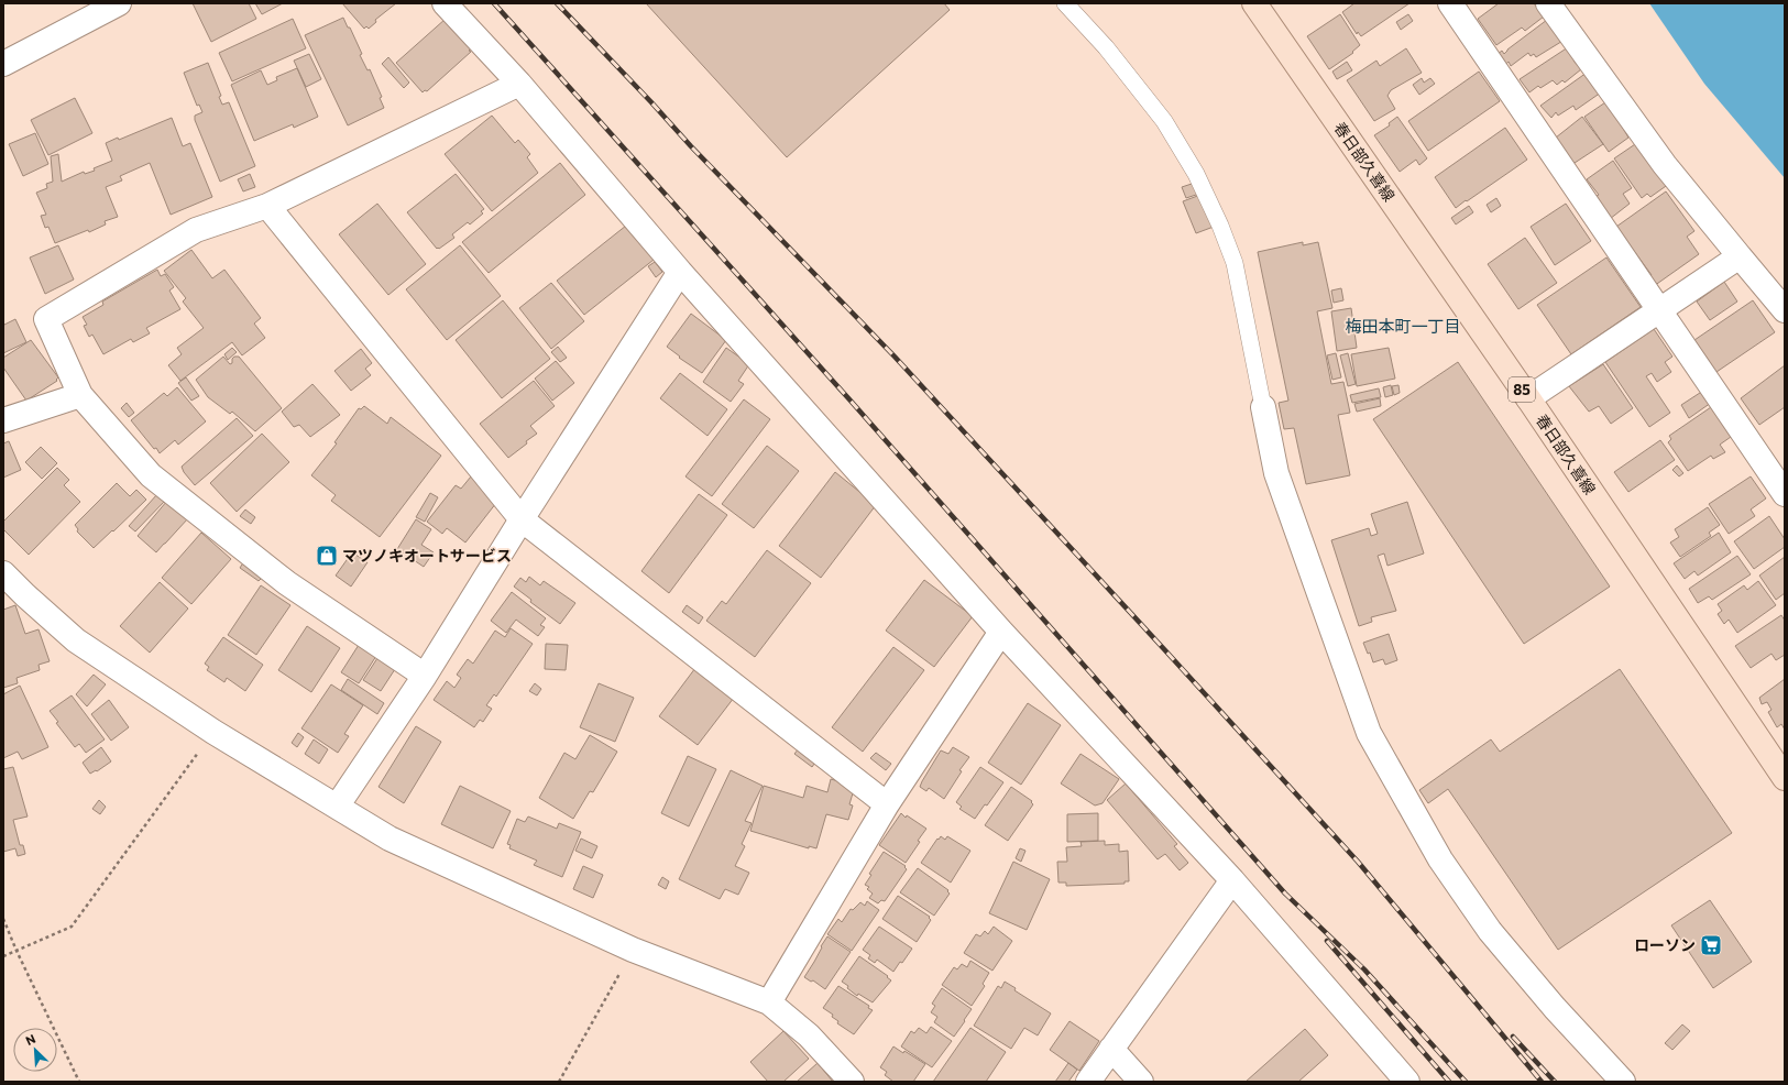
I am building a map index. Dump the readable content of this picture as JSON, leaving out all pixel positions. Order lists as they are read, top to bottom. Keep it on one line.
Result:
{"streets":{"main road":["春日部久喜線","85"]},"districts":["梅田本町一丁目"],"places":{"shop":["マツノキオートサービス"],"supermarket":["ローソン"]},"north":"top left"}
